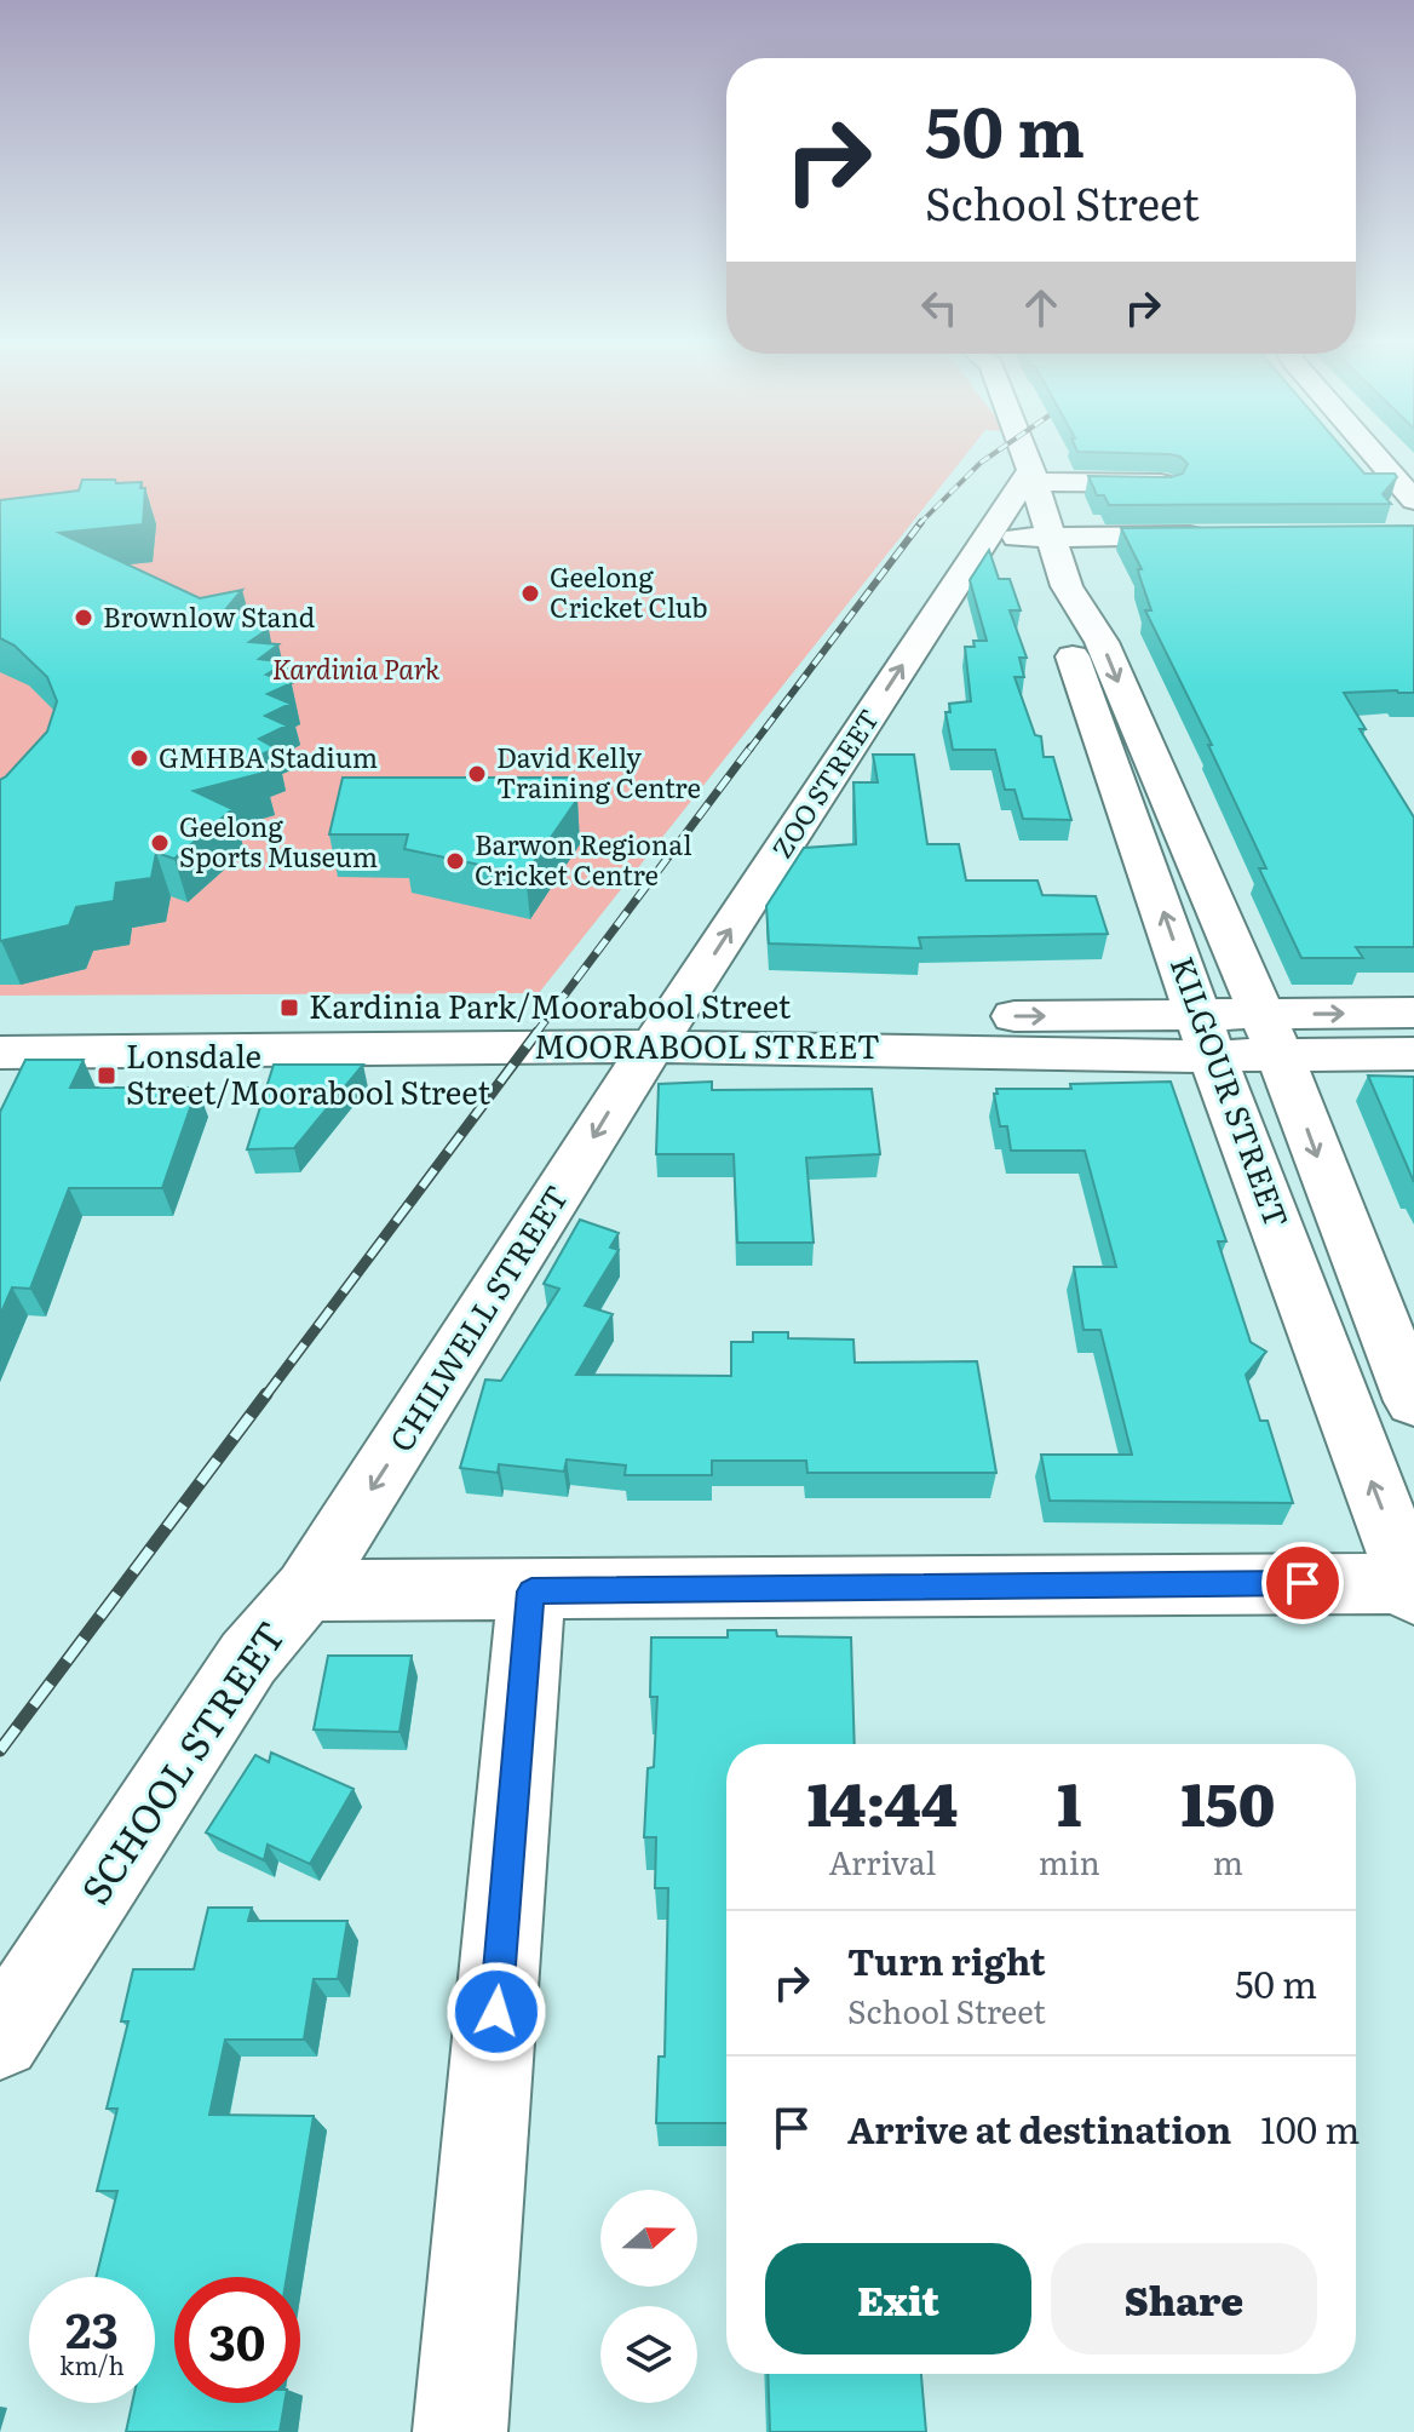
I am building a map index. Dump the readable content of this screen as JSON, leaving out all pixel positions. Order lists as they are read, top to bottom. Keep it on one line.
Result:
{"streets":{"street":["ZOO STREET","MOORABOOL STREET","KILGOUR STREET","CHILWELL STREET","SCHOOL STREET"]},"crossings":[["ZOO STREET","MOORABOOL STREET"],["ZOO STREET","KILGOUR STREET"],["ZOO STREET","CHILWELL STREET"],["MOORABOOL STREET","KILGOUR STREET"],["MOORABOOL STREET","CHILWELL STREET"],["KILGOUR STREET","SCHOOL STREET"],["CHILWELL STREET","SCHOOL STREET"]],"one_way":["ZOO STREET","CHILWELL STREET"],"parks":["Kardinia Park"],"places":{"other":["Geelong Cricket Club","Brownlow Stand","GMHBA Stadium","David Kelly Training Centre","Geelong Sports Museum","Barwon Regional Cricket Centre"],"transit":["Kardinia Park/Moorabool Street","Lonsdale Street/Moorabool Street"]},"north":"right","page":{"turn":["50 m","School Street"],"eta":["14:44","Arrival","1","min","150","m"],"list":[{"name":"Turn right","note":"School Street","value":"50 m"},{"name":"Arrive at destination","value":"100 m"}],"buttons":["Exit","Share"],"speed":"23 km/h","limit":"30"}}
